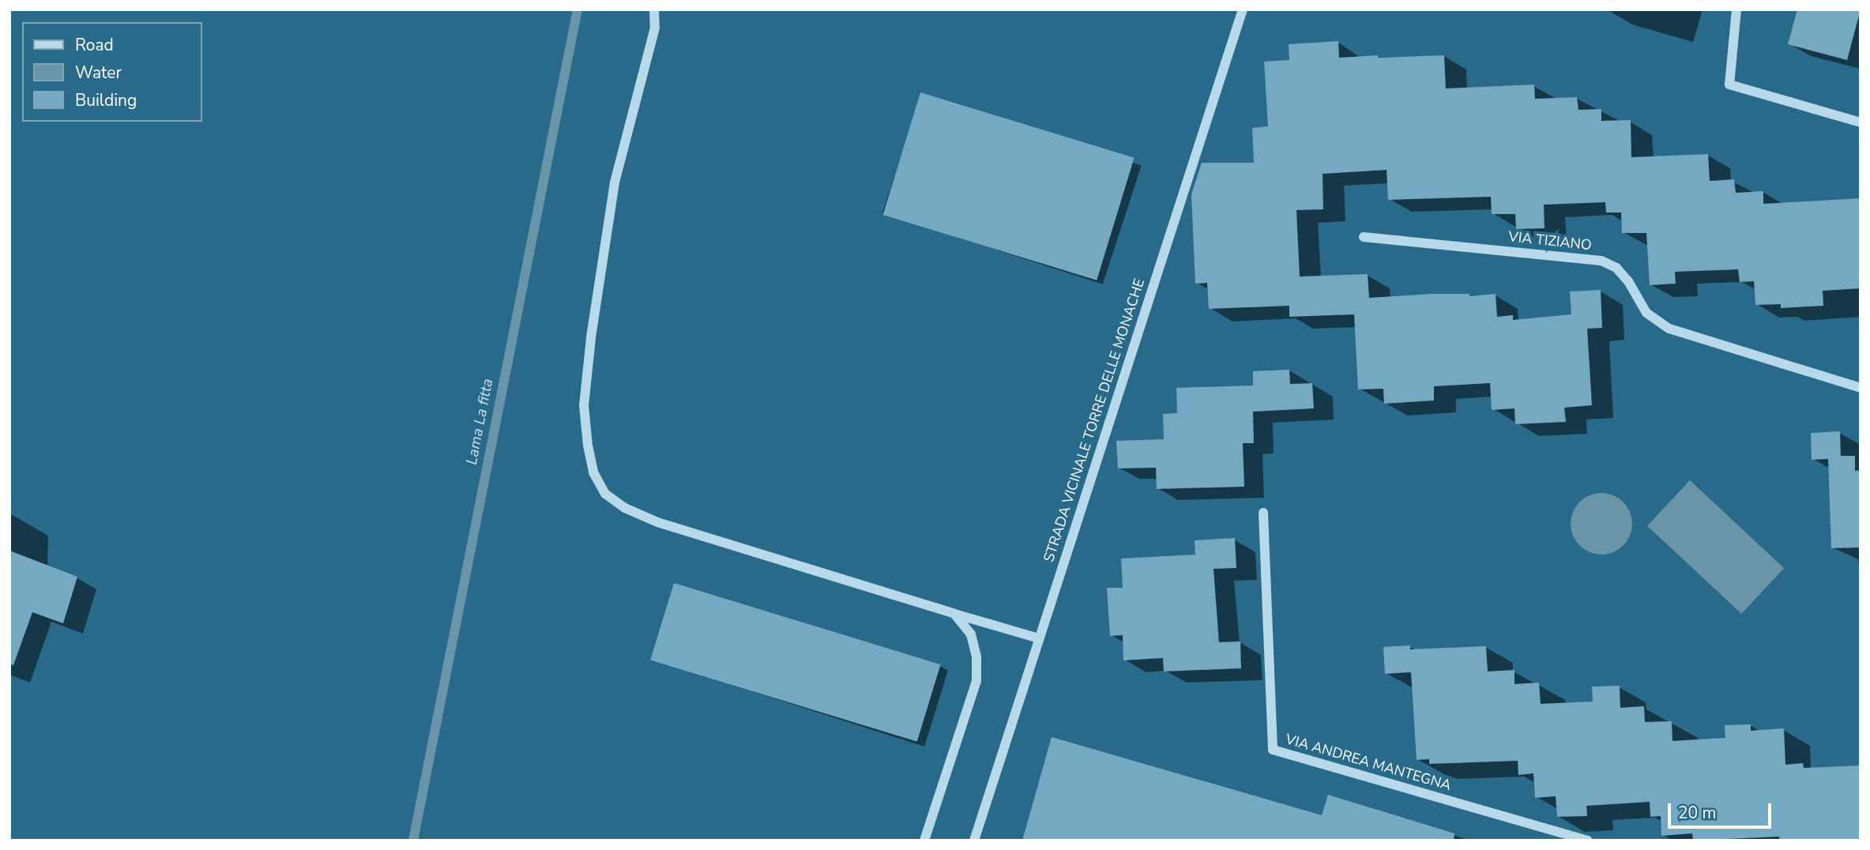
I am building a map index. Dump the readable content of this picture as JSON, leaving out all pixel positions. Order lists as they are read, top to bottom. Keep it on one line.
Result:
{"streets":{"street":["VIA TIZIANO","STRADA VICINALE TORRE DELLE MONACHE","VIA ANDREA MANTEGNA"]},"water":["Lama La fitta"],"legend":["Road","Water","Building"],"scale_bar":"20 m"}
